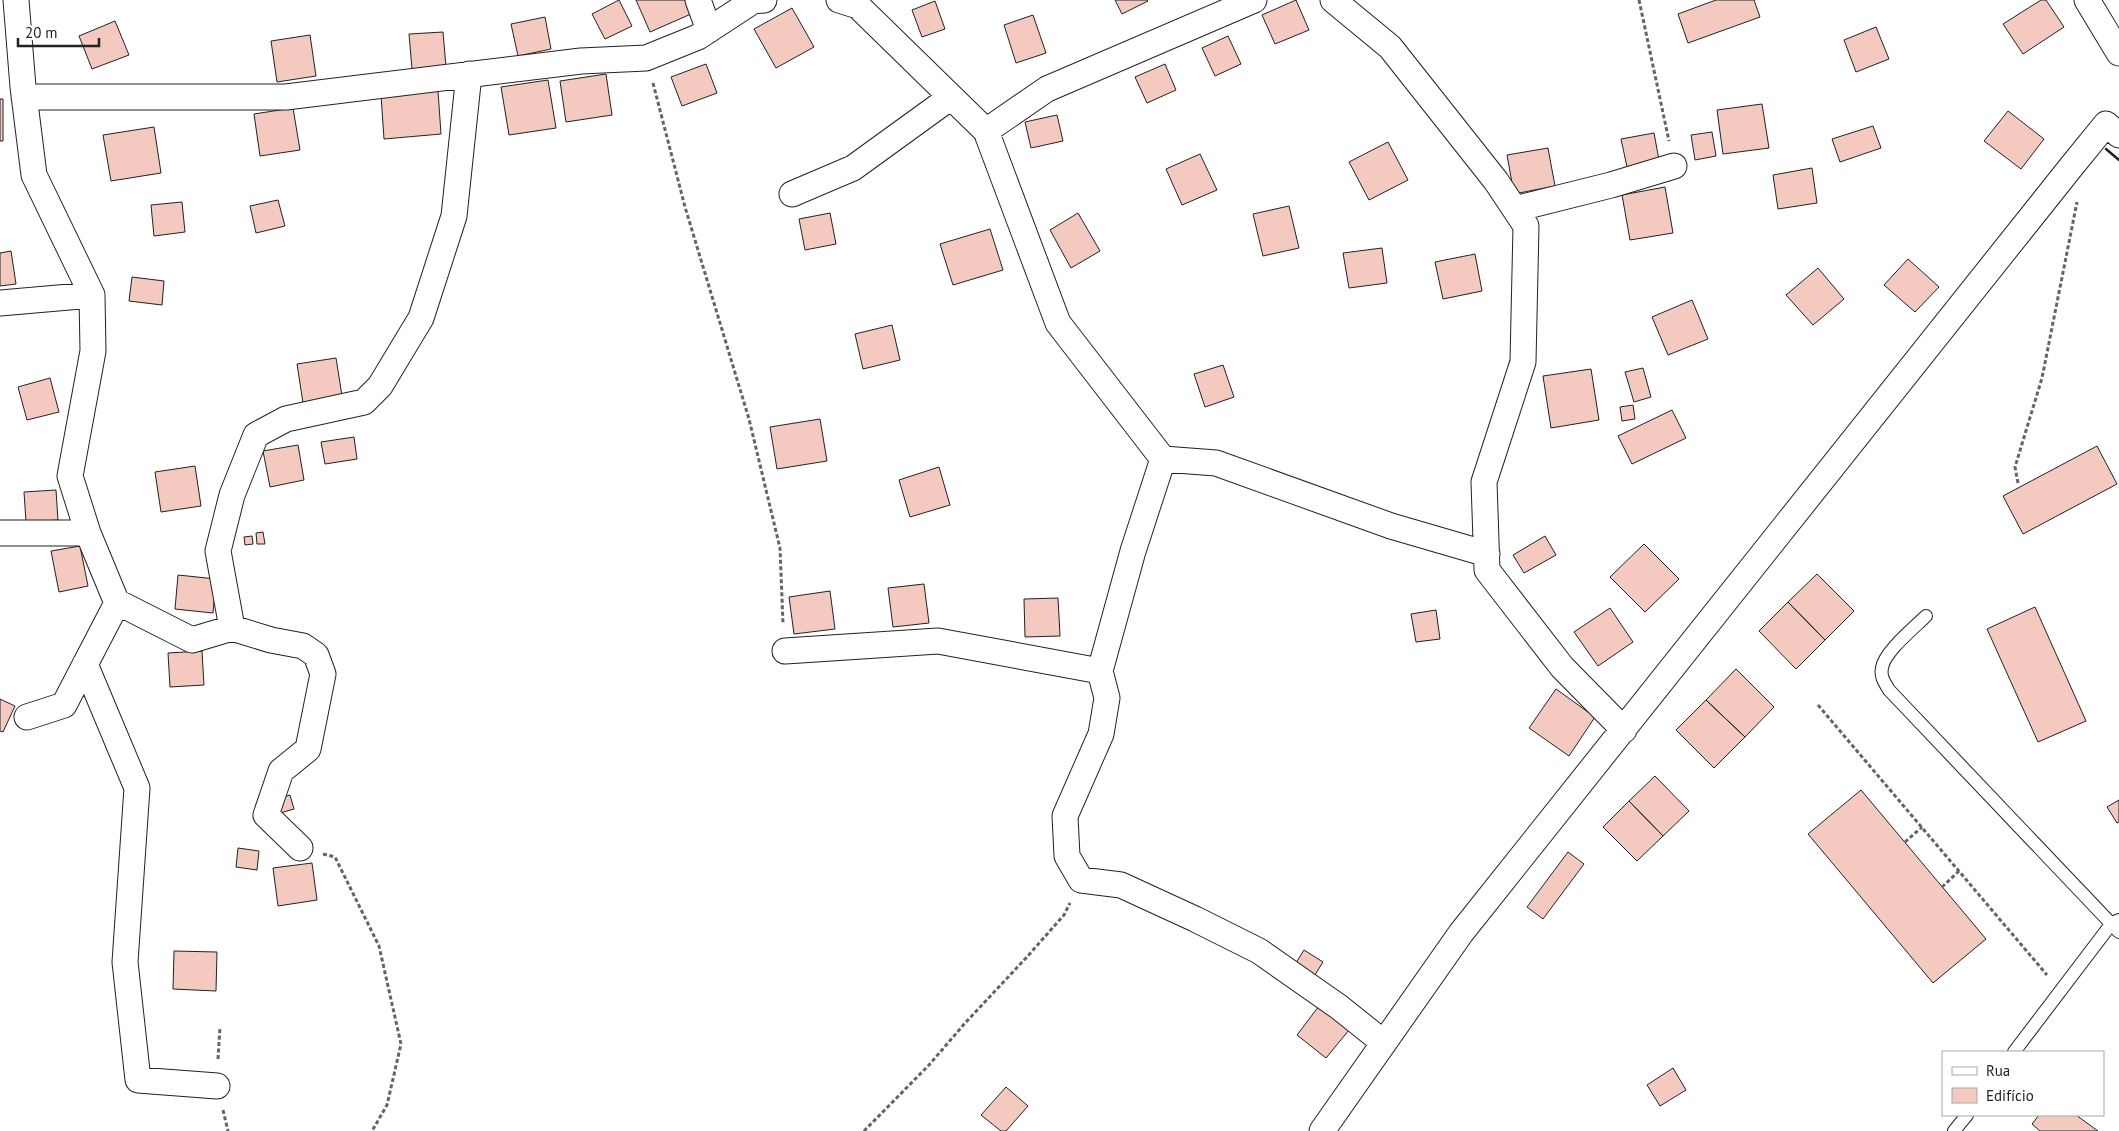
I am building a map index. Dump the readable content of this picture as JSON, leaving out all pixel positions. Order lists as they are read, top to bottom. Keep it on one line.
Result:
{"legend":["Rua","Edifício"],"scale_bar":"20 m"}
